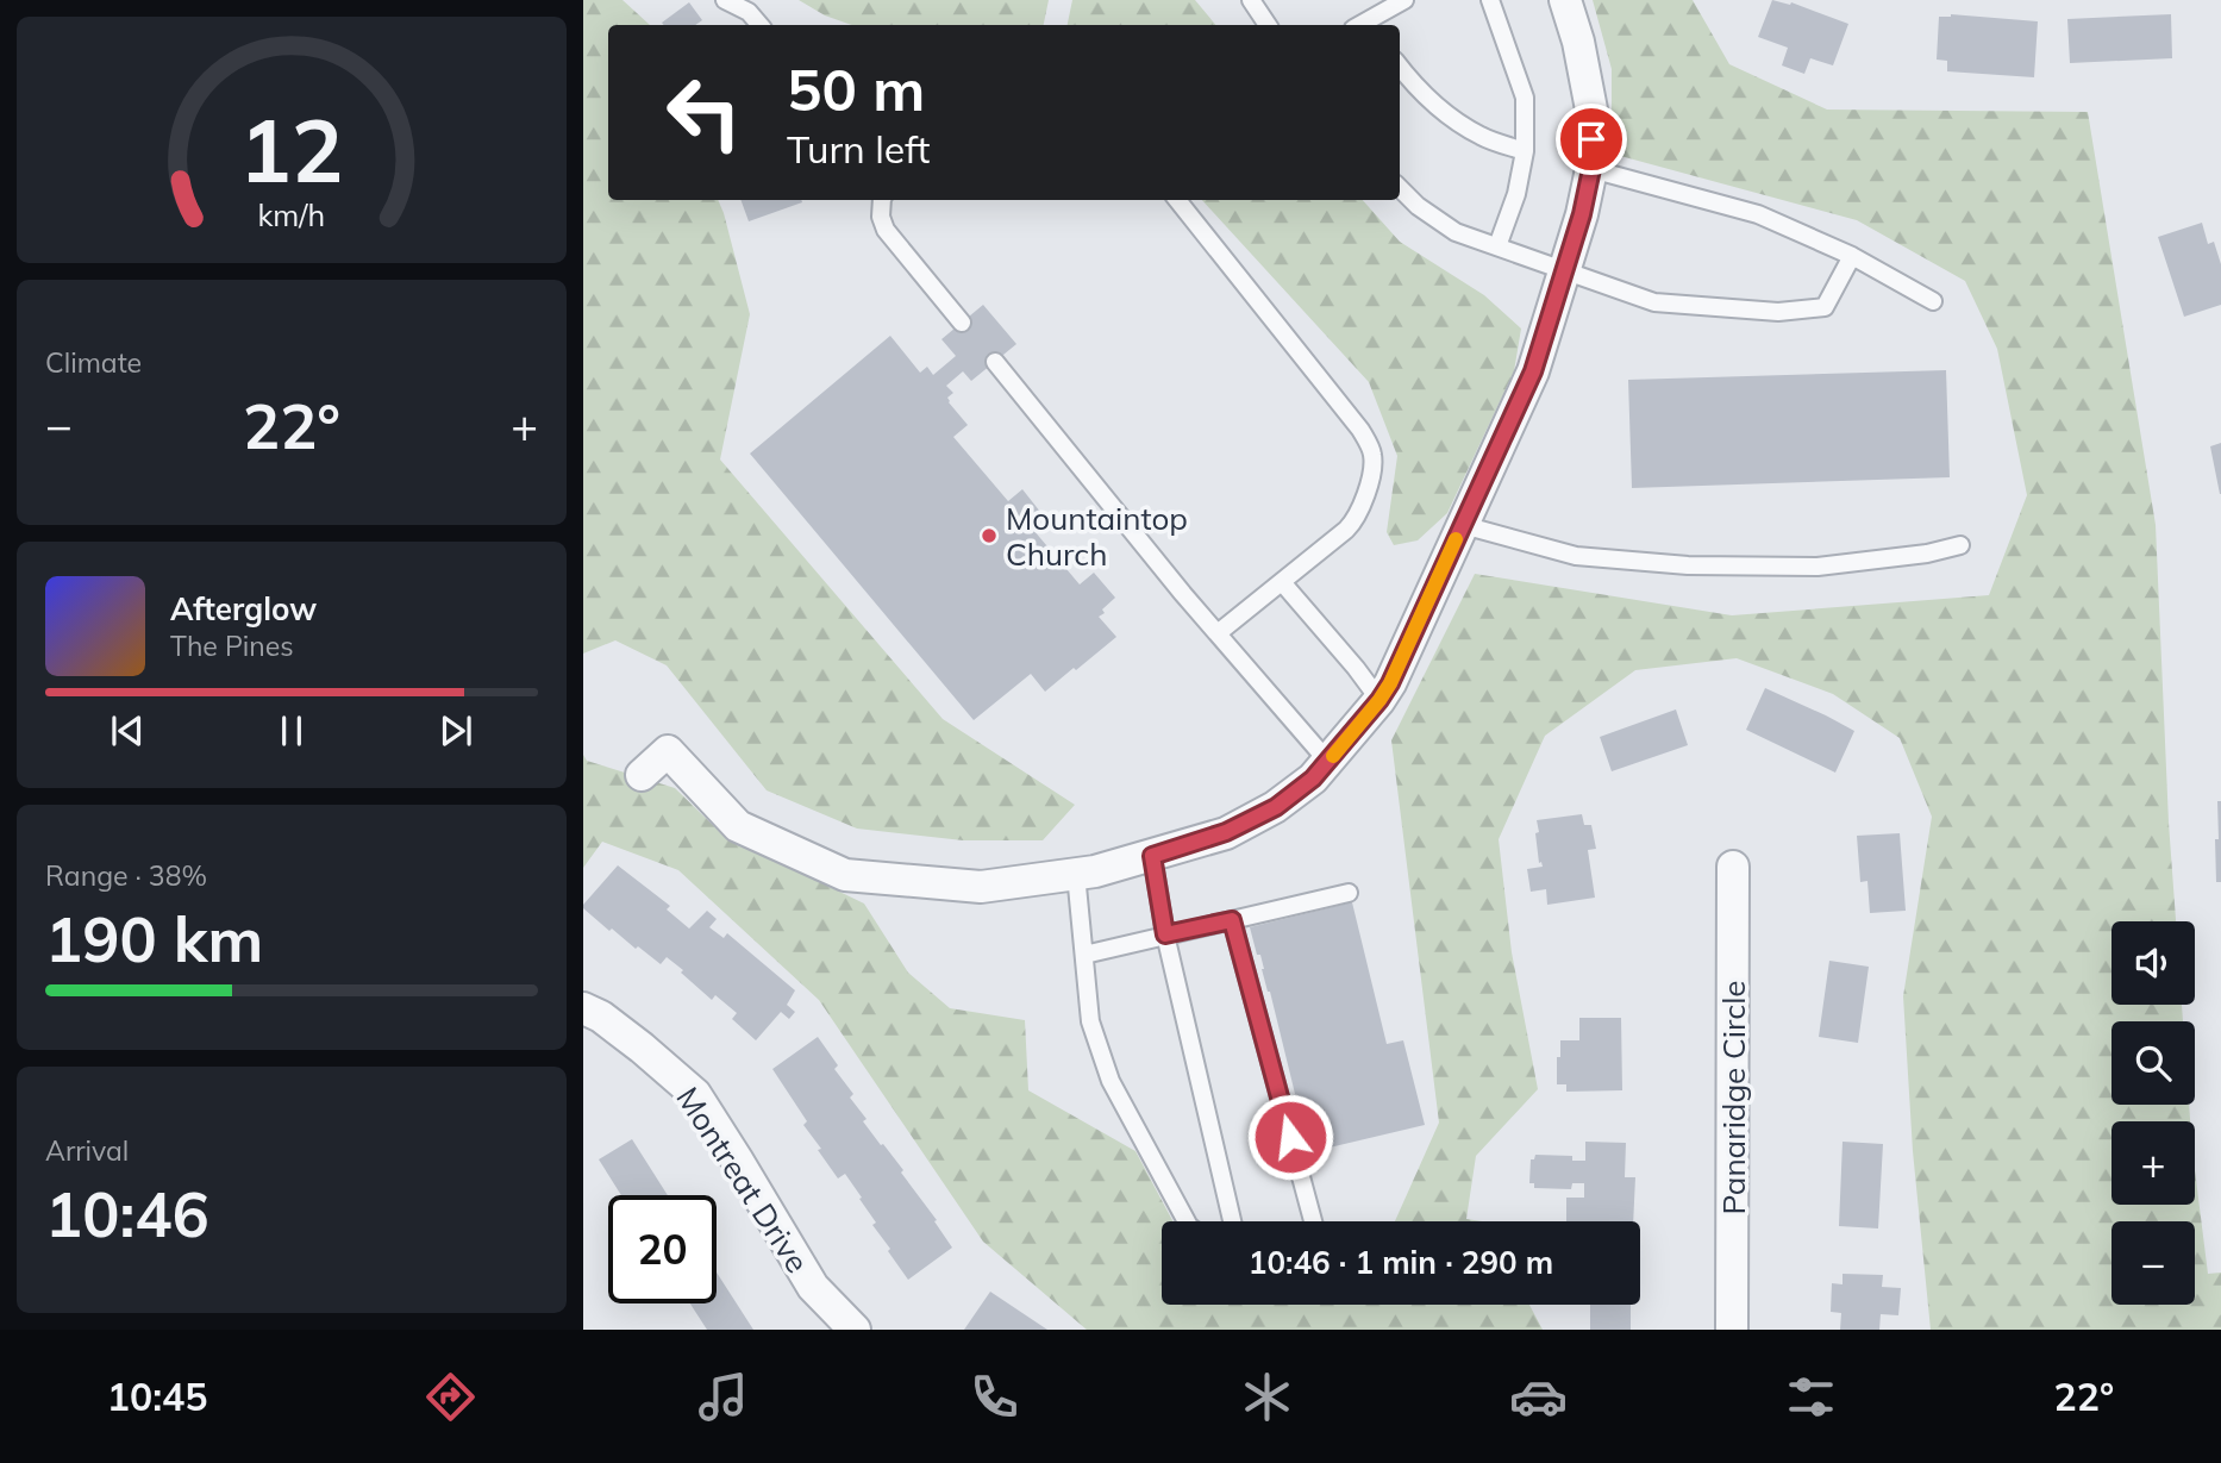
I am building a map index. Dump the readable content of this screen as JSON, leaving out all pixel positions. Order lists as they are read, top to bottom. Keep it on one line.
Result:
{"streets":{"street":["Panaridge Circle","Montreat Drive"]},"places":["Mountaintop Church"],"page":{"turn":["50 m","Turn left"],"tile":["Climate",["Range · 38%","190 km"],["Arrival","10:46"]],"heat":["−","22°","+"],"song":["Afterglow","The Pines"],"map_buttons":["+","−"],"limit":"20","trip":"10:46 · 1 min · 290 m","tabs":["10:45","22°"],"gauge":["12","km/h"]}}
